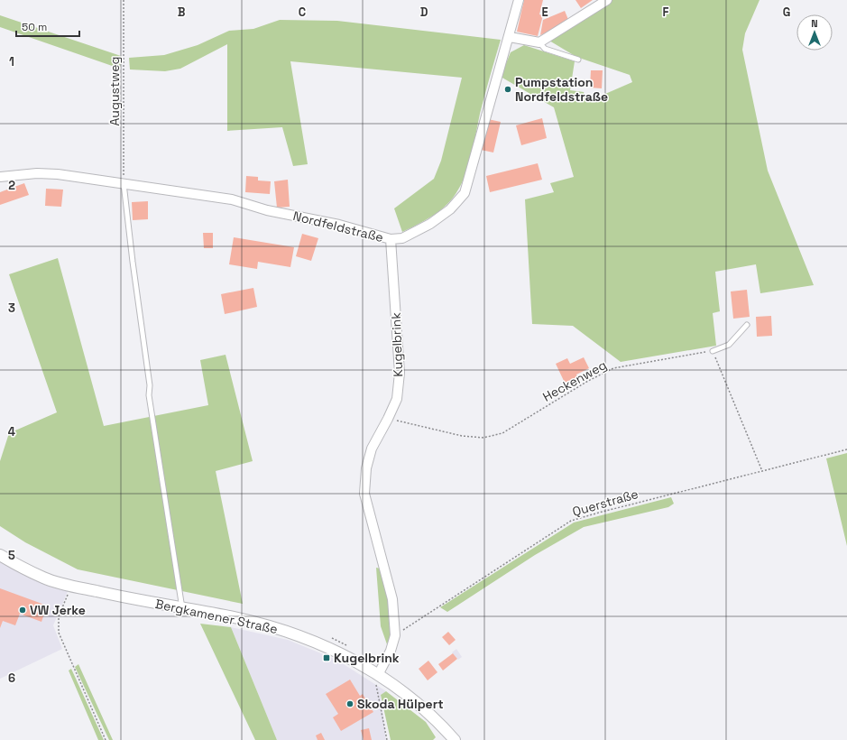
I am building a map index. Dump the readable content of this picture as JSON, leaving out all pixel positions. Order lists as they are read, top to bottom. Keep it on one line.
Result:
{"streets":{"street":["Nordfeldstraße","Kugelbrink","Bergkamener Straße"],"path":["Augustweg","Heckenweg","Querstraße"]},"crossings":[["Augustweg","Nordfeldstraße"],["Nordfeldstraße","Kugelbrink"],["Kugelbrink","Heckenweg"],["Kugelbrink","Querstraße"],["Kugelbrink","Bergkamener Straße"]],"places":{"other":["Pumpstation Nordfeldstraße","VW Jerke","Skoda Hülpert"],"transit":["Kugelbrink"]},"scale_bar":"50 m","north":"top","grid":{"columns":["B","C","D","E","F","G"],"rows":["1","2","3","4","5","6"]}}
